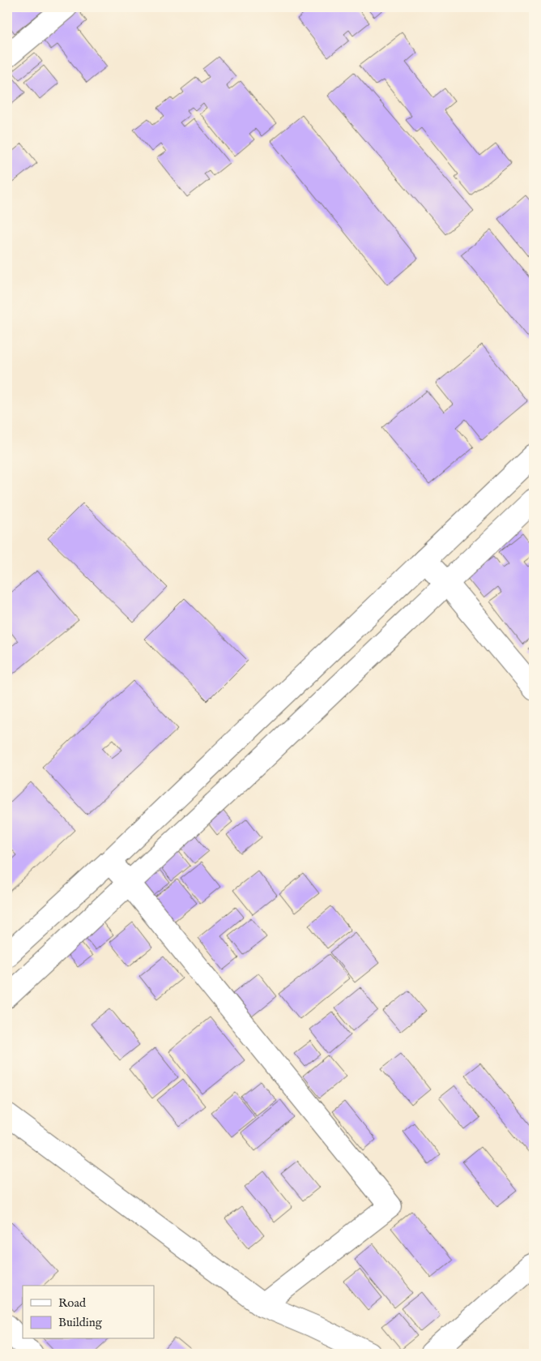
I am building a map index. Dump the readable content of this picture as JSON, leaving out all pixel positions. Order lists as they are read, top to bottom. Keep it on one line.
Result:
{"legend":["Road","Building"]}
